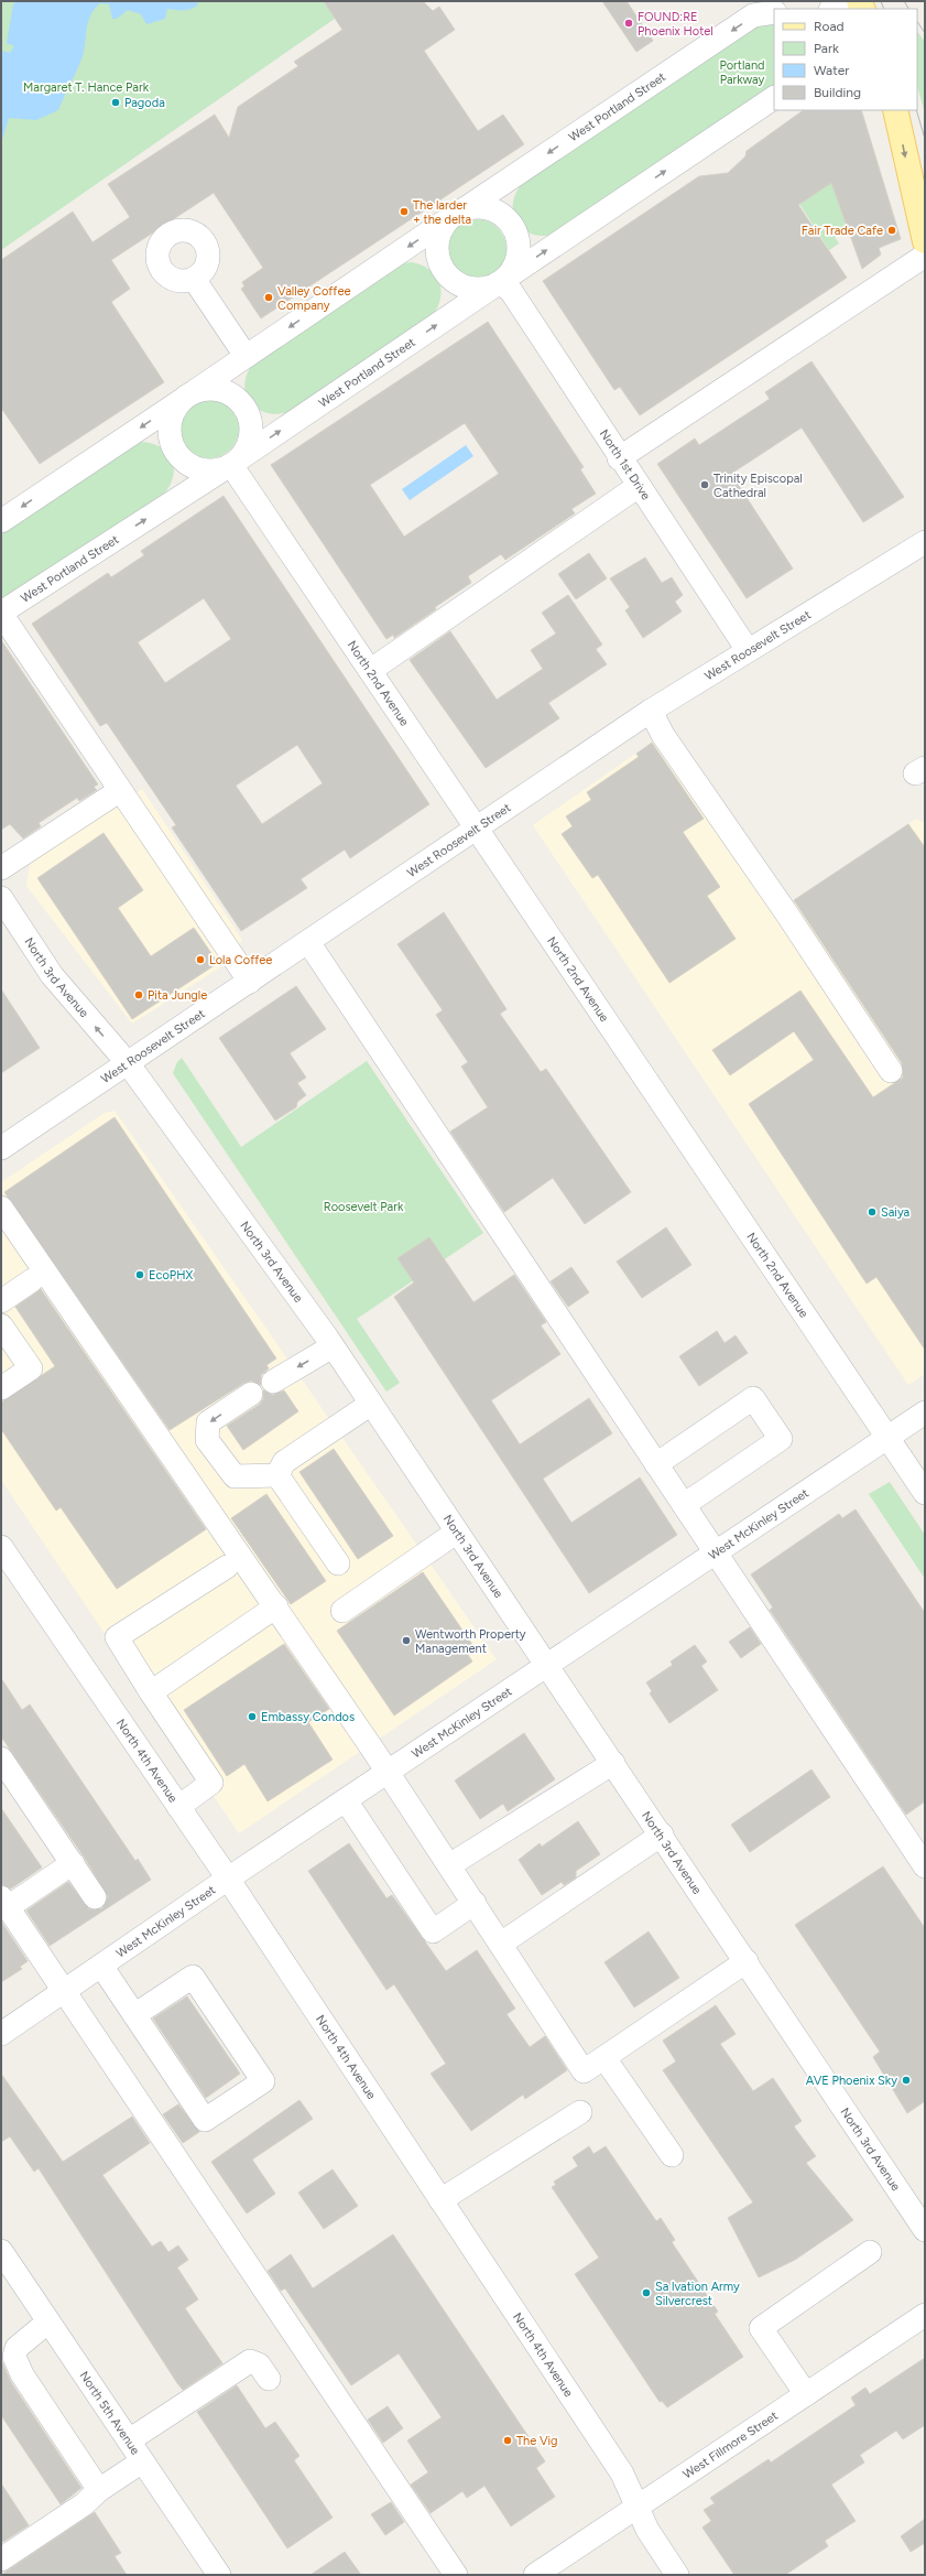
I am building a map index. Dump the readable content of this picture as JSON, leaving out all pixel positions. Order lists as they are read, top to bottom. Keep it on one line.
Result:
{"streets":{"street":["West Portland Street","North 1st Drive","West Roosevelt Street","North 2nd Avenue","North 3rd Avenue","West McKinley Street","North 4th Avenue","North 5th Avenue","West Fillmore Street"]},"crossings":[["West Portland Street","North 1st Drive"],["West Portland Street","North 2nd Avenue"],["North 1st Drive","West Roosevelt Street"],["West Roosevelt Street","North 2nd Avenue"],["West Roosevelt Street","North 3rd Avenue"],["North 2nd Avenue","West McKinley Street"],["North 3rd Avenue","West McKinley Street"],["West McKinley Street","North 4th Avenue"],["North 4th Avenue","West Fillmore Street"]],"parks":["Portland Parkway","Margaret T. Hance Park","Roosevelt Park"],"places":["FOUND:RE Phoenix Hotel","Pagoda","The larder + the delta","Fair Trade Cafe","Valley Coffee Company","Trinity Episcopal Cathedral","Lola Coffee","Pita Jungle","Saiya","EcoPHX","Wentworth Property Management","Embassy Condos","AVE Phoenix Sky","Sa lvation Army Silvercrest","The Vig"],"legend":["Road","Park","Water","Building"]}
